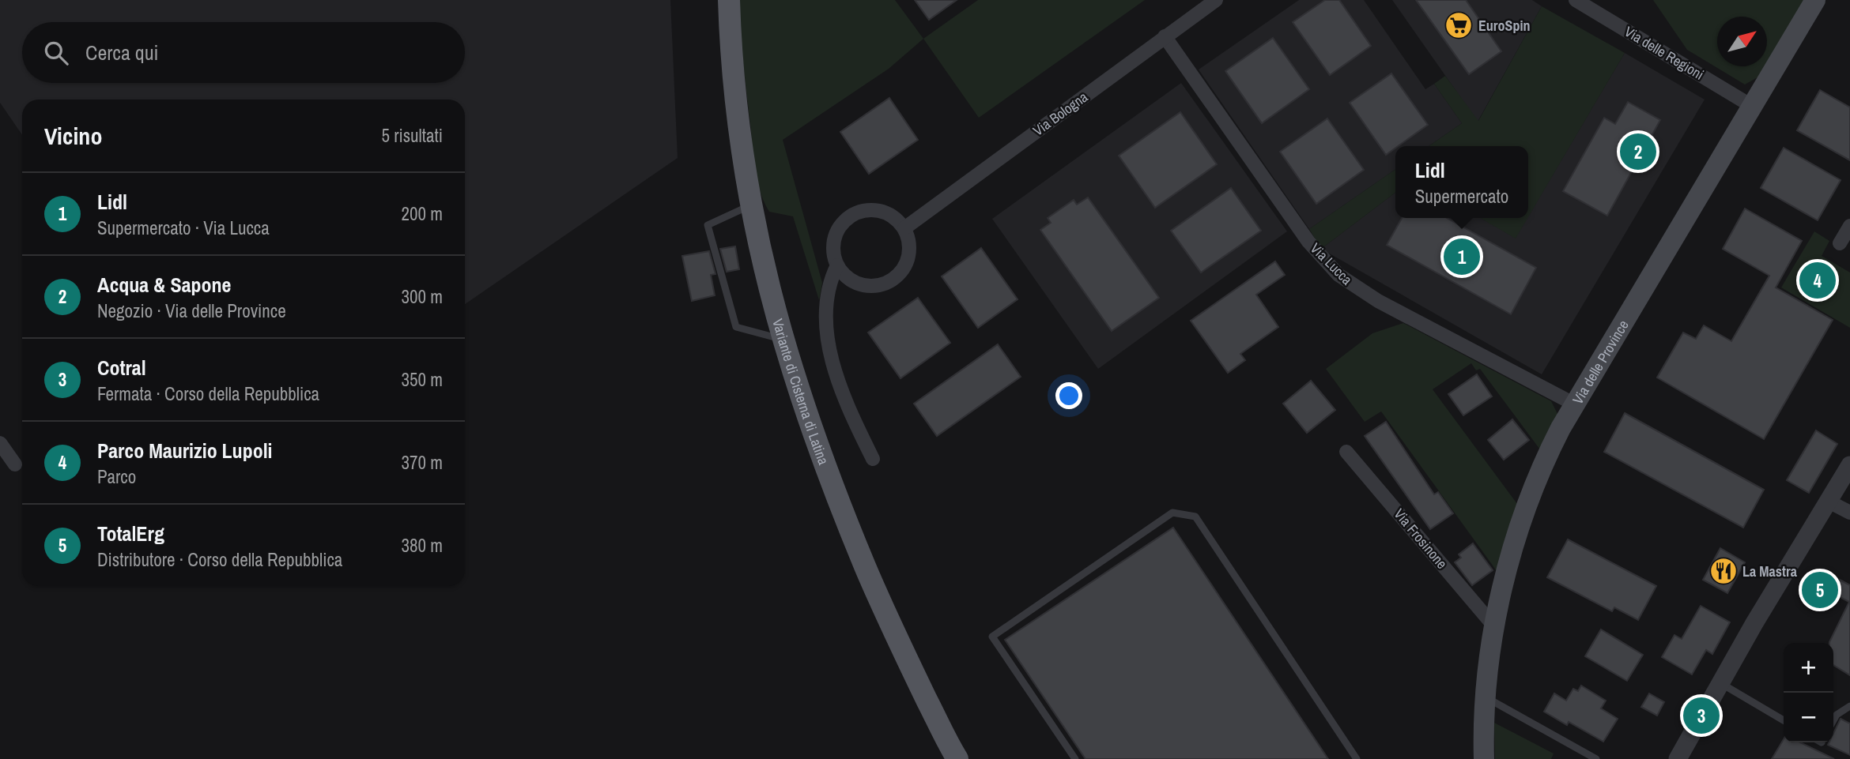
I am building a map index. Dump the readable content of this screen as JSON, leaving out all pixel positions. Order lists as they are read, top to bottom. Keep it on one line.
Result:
{"streets":{"main road":["Via delle Province","Variante di Cisterna di Latina"],"street":["Via delle Regioni","Via Bologna","Via Lucca","Via Frosinone"]},"crossings":[["Via delle Regioni","Via delle Province"],["Via Bologna","Via Lucca"],["Via Lucca","Via delle Province"],["Via delle Province","Via Frosinone"]],"places":{"supermarket":["EuroSpin"],"restaurant":["La Mastra"]},"north":"top right","page":{"search":"Cerca qui","heading":["Vicino","5 risultati"],"pins":["2","1","4","5","3"],"popup":["Lidl","Supermercato"],"list":[{"mark":"1","name":"Lidl","note":"Supermercato · Via Lucca","value":"200 m"},{"mark":"2","name":"Acqua & Sapone","note":"Negozio · Via delle Province","value":"300 m"},{"mark":"3","name":"Cotral","note":"Fermata · Corso della Repubblica","value":"350 m"},{"mark":"4","name":"Parco Maurizio Lupoli","note":"Parco","value":"370 m"},{"mark":"5","name":"TotalErg","note":"Distributore · Corso della Repubblica","value":"380 m"}],"map_buttons":["+","−"]}}
